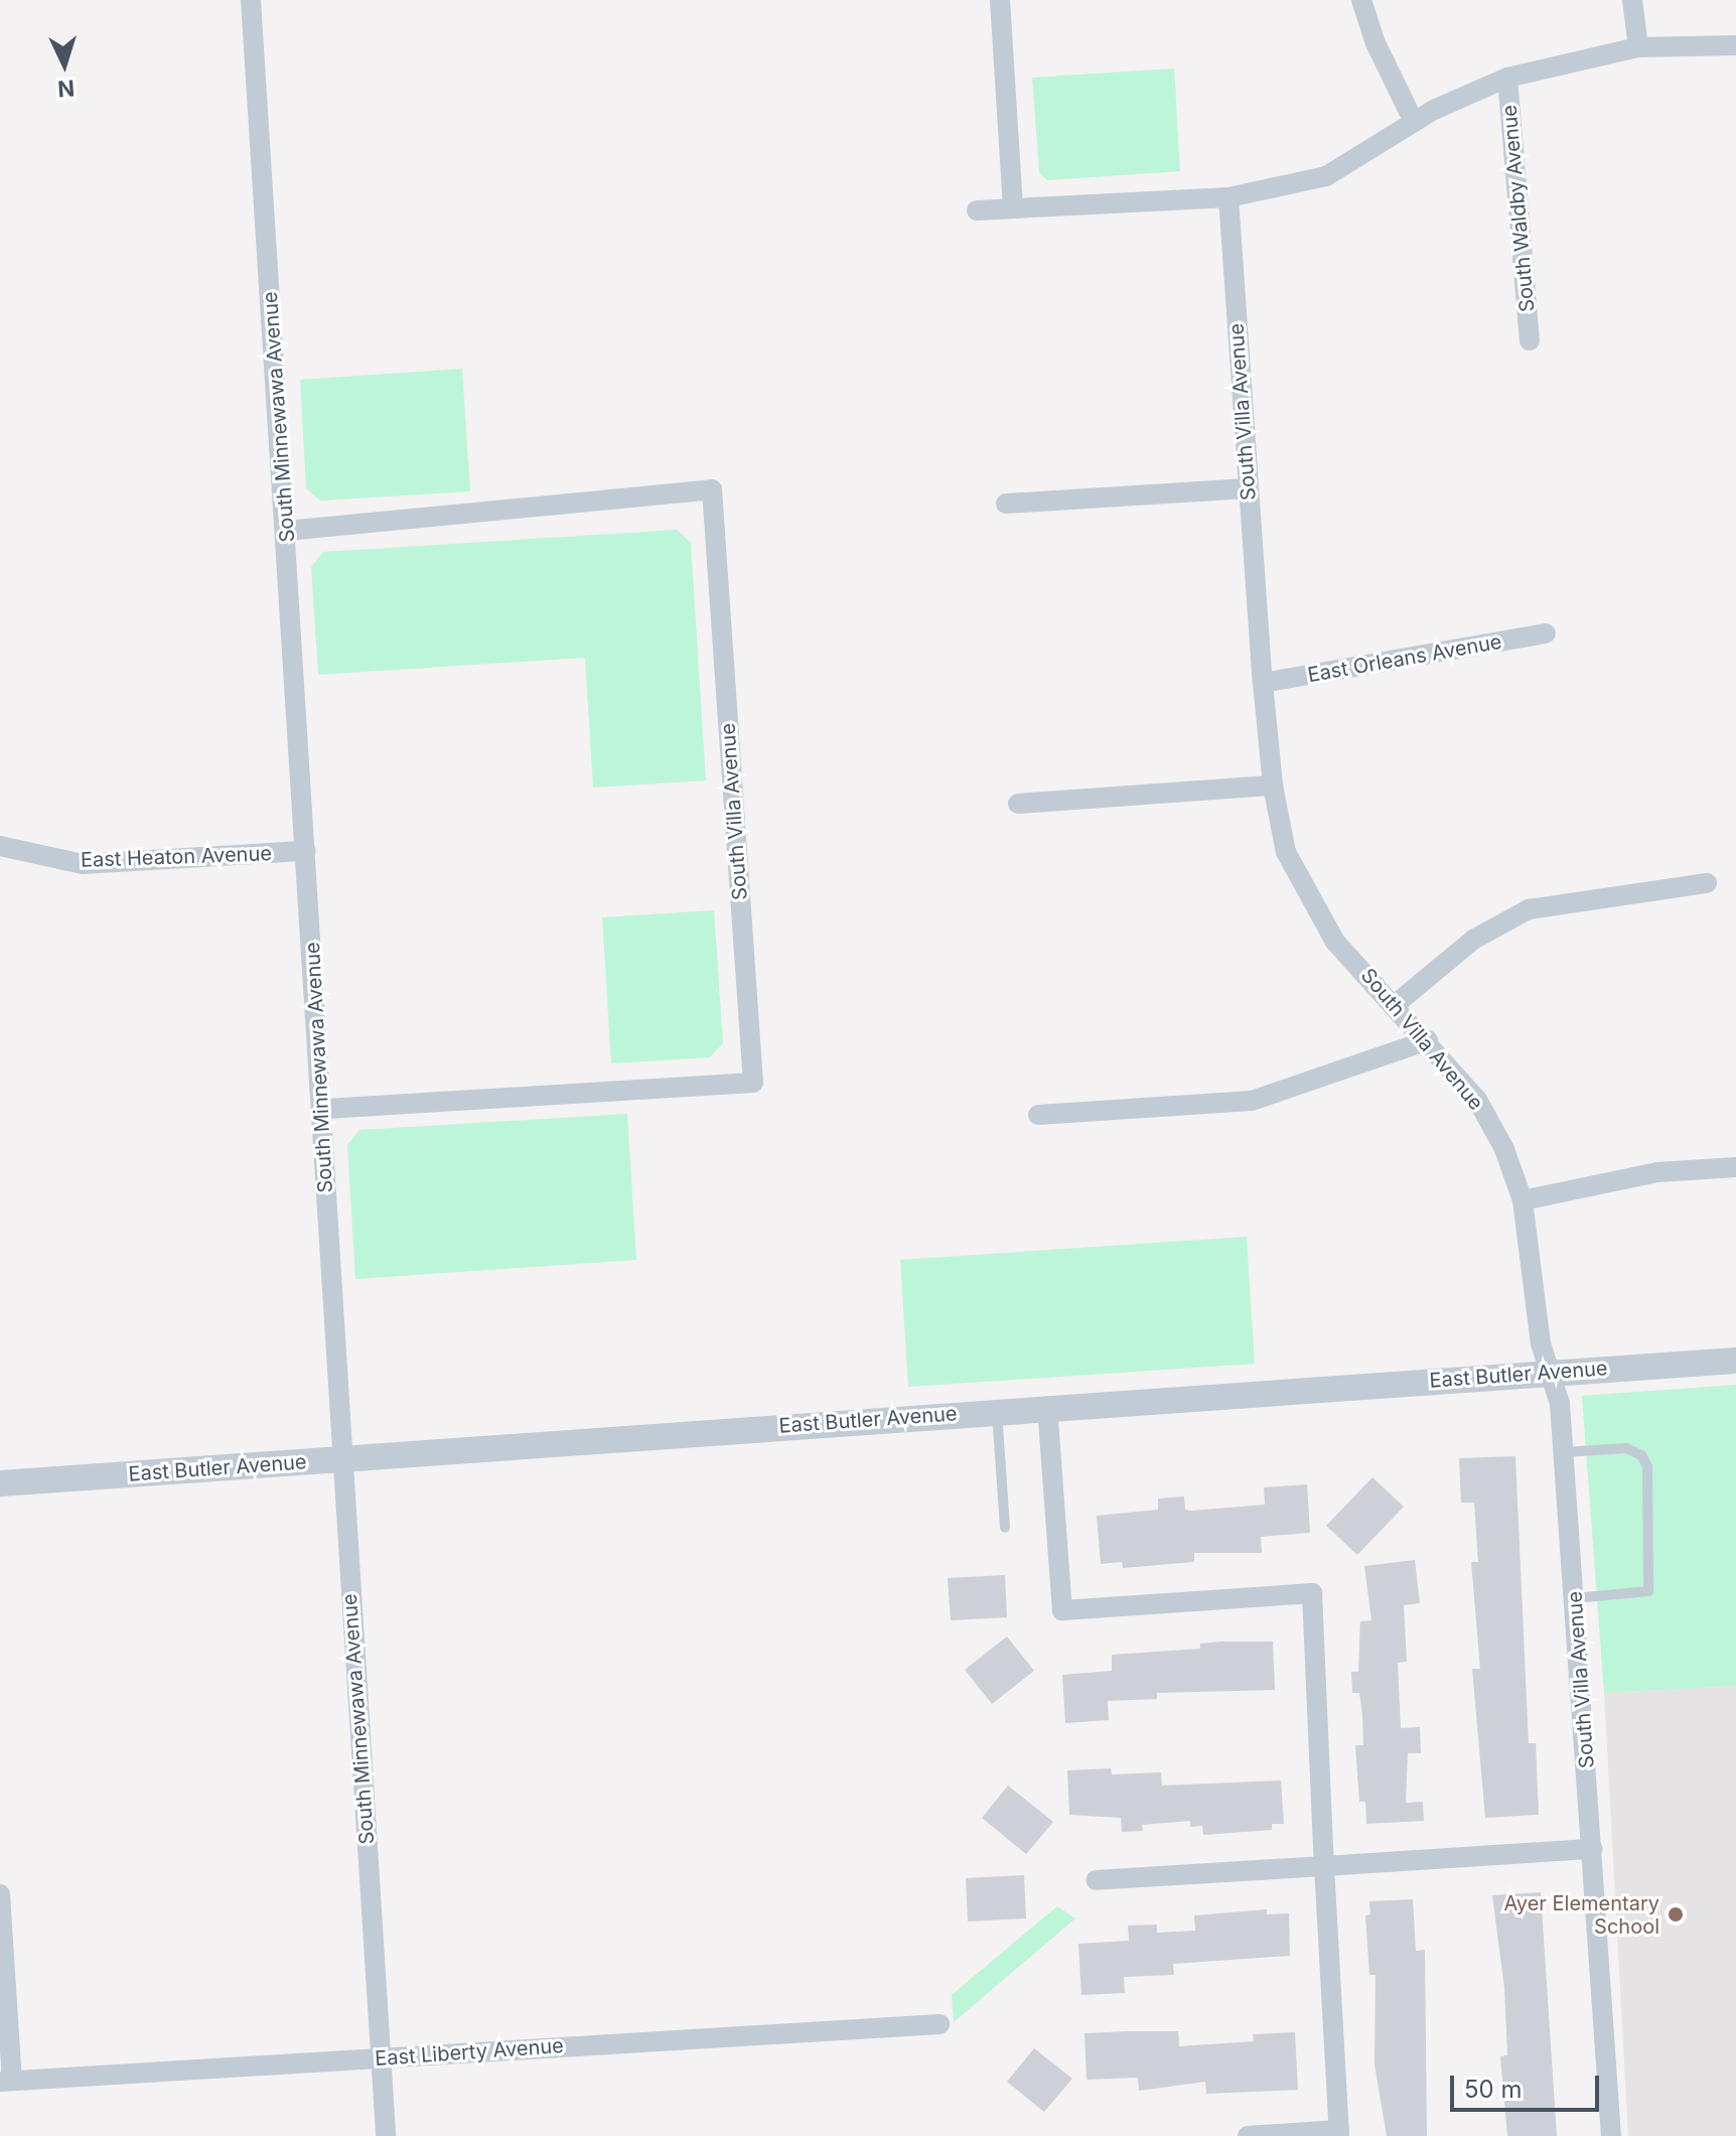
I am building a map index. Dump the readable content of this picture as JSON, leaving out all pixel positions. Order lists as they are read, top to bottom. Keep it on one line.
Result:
{"streets":{"street":["South Waldby Avenue","South Villa Avenue","South Minnewawa Avenue","East Orleans Avenue","East Heaton Avenue","East Butler Avenue","East Liberty Avenue"]},"crossings":[["South Villa Avenue","South Minnewawa Avenue"],["South Villa Avenue","East Orleans Avenue"],["South Villa Avenue","East Butler Avenue"],["South Minnewawa Avenue","East Heaton Avenue"],["South Minnewawa Avenue","East Butler Avenue"],["South Minnewawa Avenue","East Liberty Avenue"]],"places":["Ayer Elementary School"],"scale_bar":"50 m","north":"bottom"}
